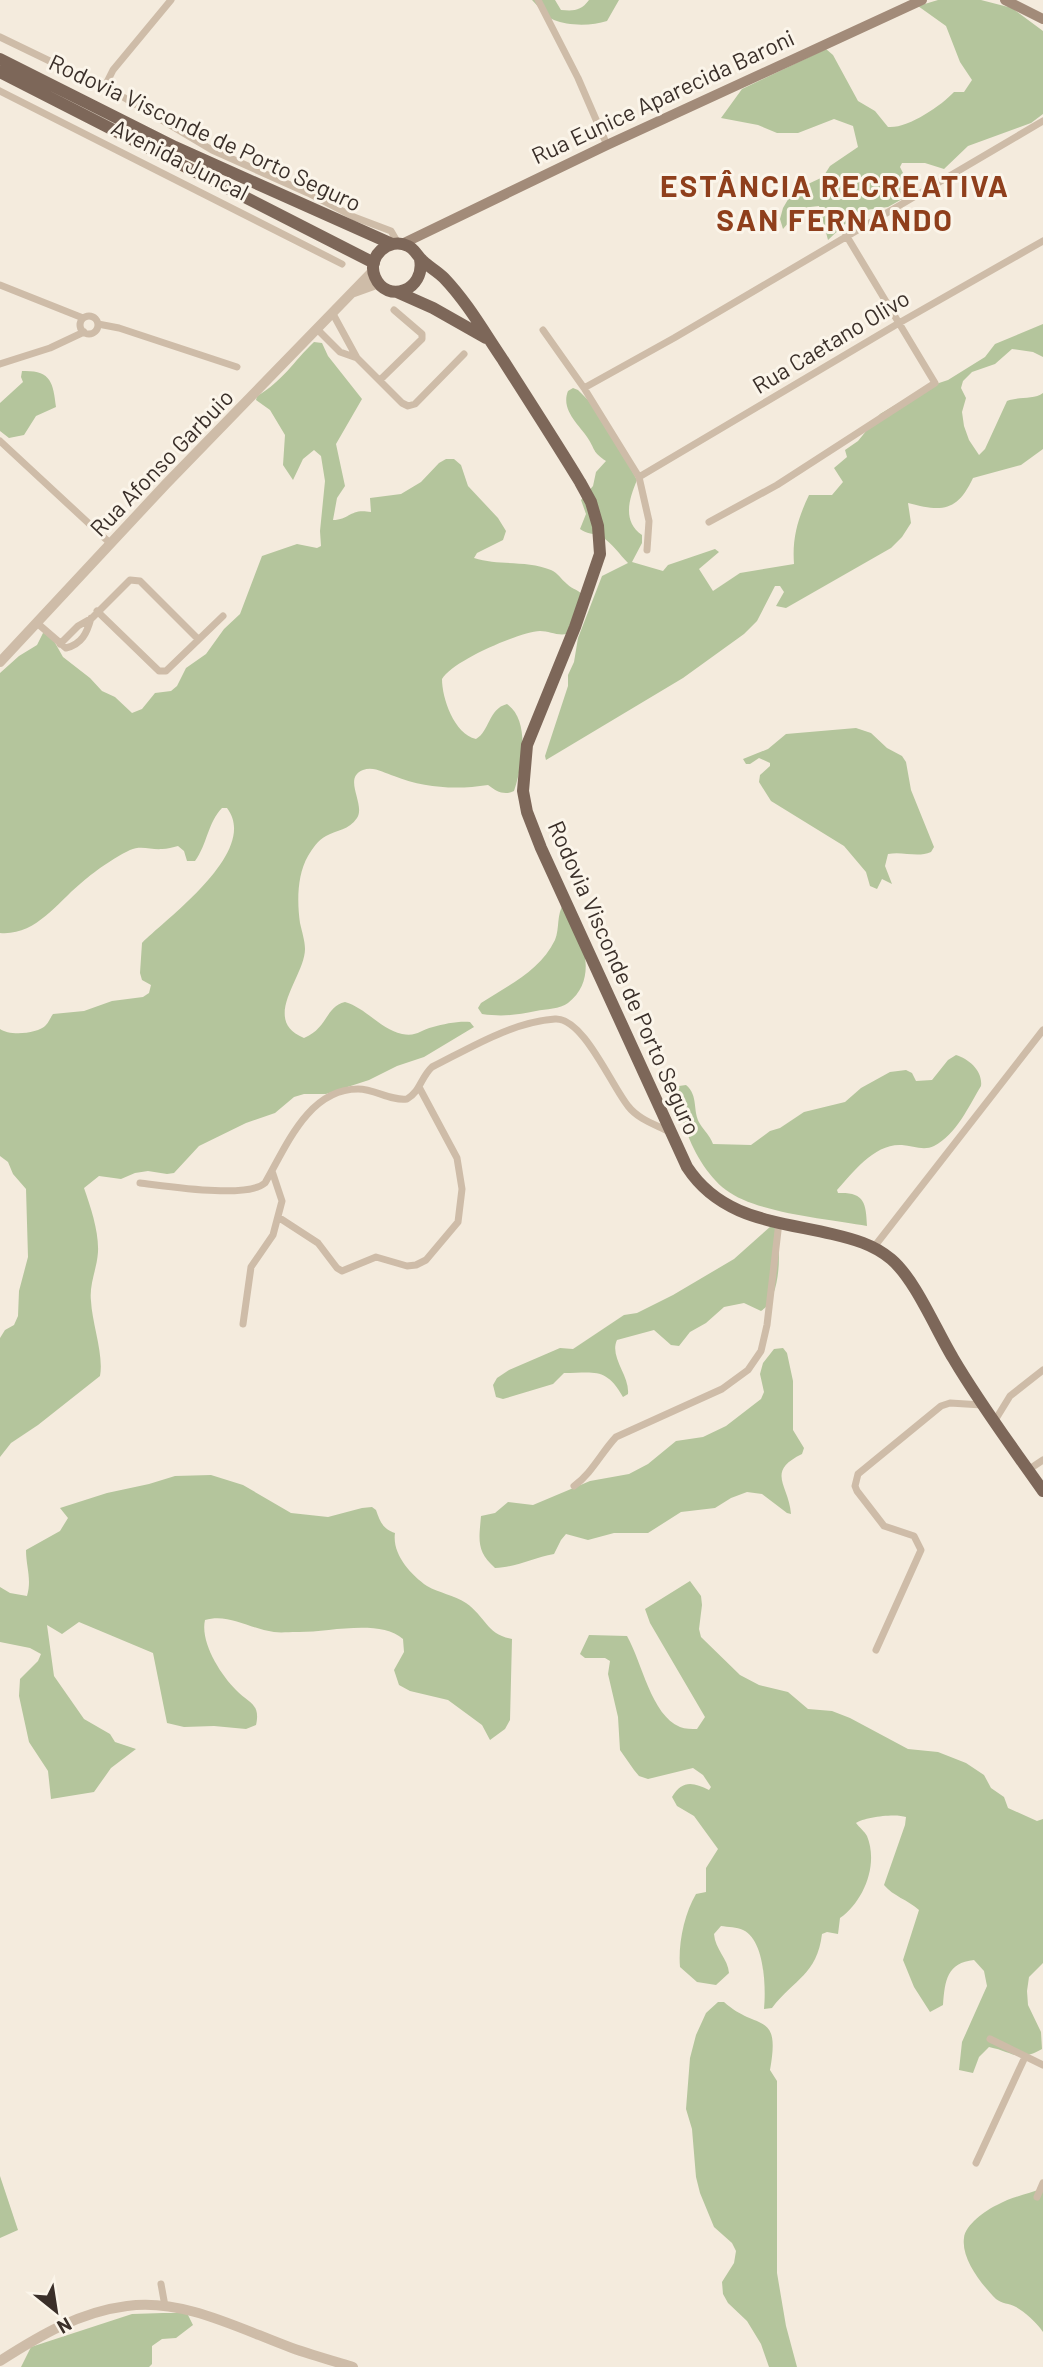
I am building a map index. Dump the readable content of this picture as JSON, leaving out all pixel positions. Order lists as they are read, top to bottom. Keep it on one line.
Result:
{"streets":{"main road":["Rua Eunice Aparecida Baroni","Rodovia Visconde de Porto Seguro"],"street":["Avenida Juncal","Rua Caetano Olivo","Rua Afonso Garbuio"]},"crossings":[["Rua Eunice Aparecida Baroni","Rodovia Visconde de Porto Seguro"],["Rua Eunice Aparecida Baroni","Rua Afonso Garbuio"],["Rodovia Visconde de Porto Seguro","Rua Afonso Garbuio"]],"districts":["ESTÂNCIA RECREATIVA SAN FERNANDO"],"north":"bottom right"}
